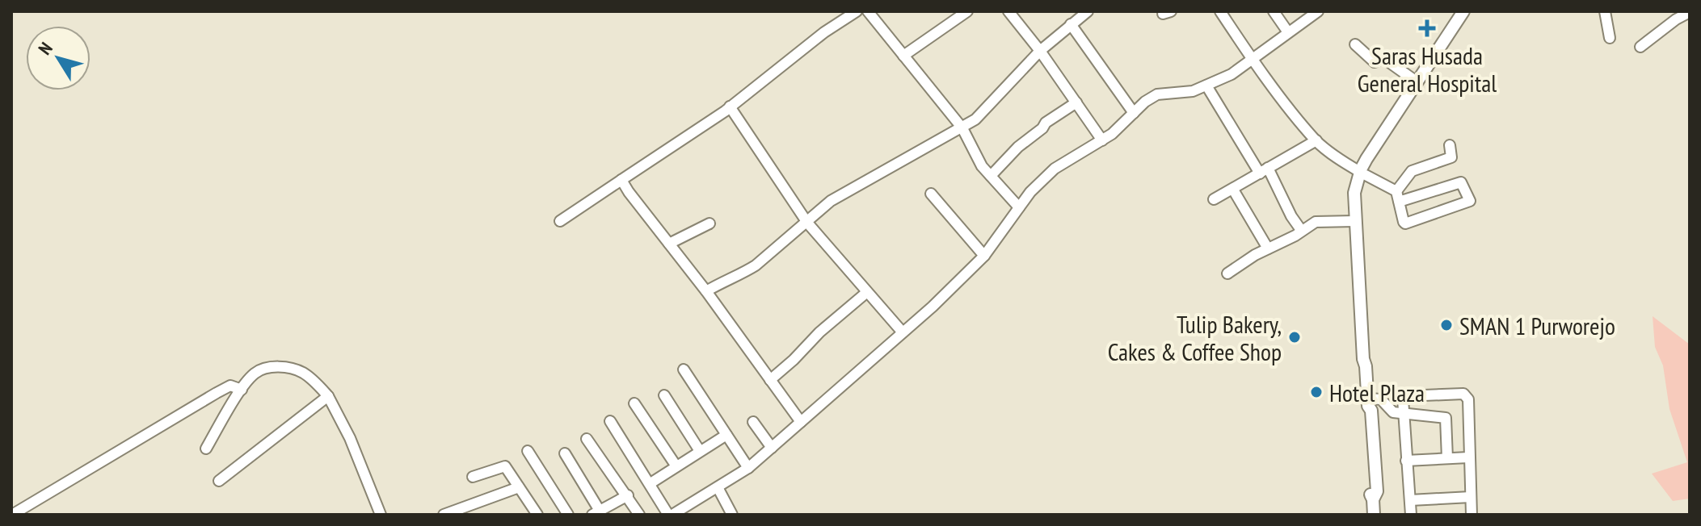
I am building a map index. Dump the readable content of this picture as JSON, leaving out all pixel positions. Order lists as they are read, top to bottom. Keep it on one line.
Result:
{"places":{"health":["Saras Husada General Hospital"],"other":["SMAN 1 Purworejo","Tulip Bakery, Cakes & Coffee Shop","Hotel Plaza"]},"north":"top left"}
